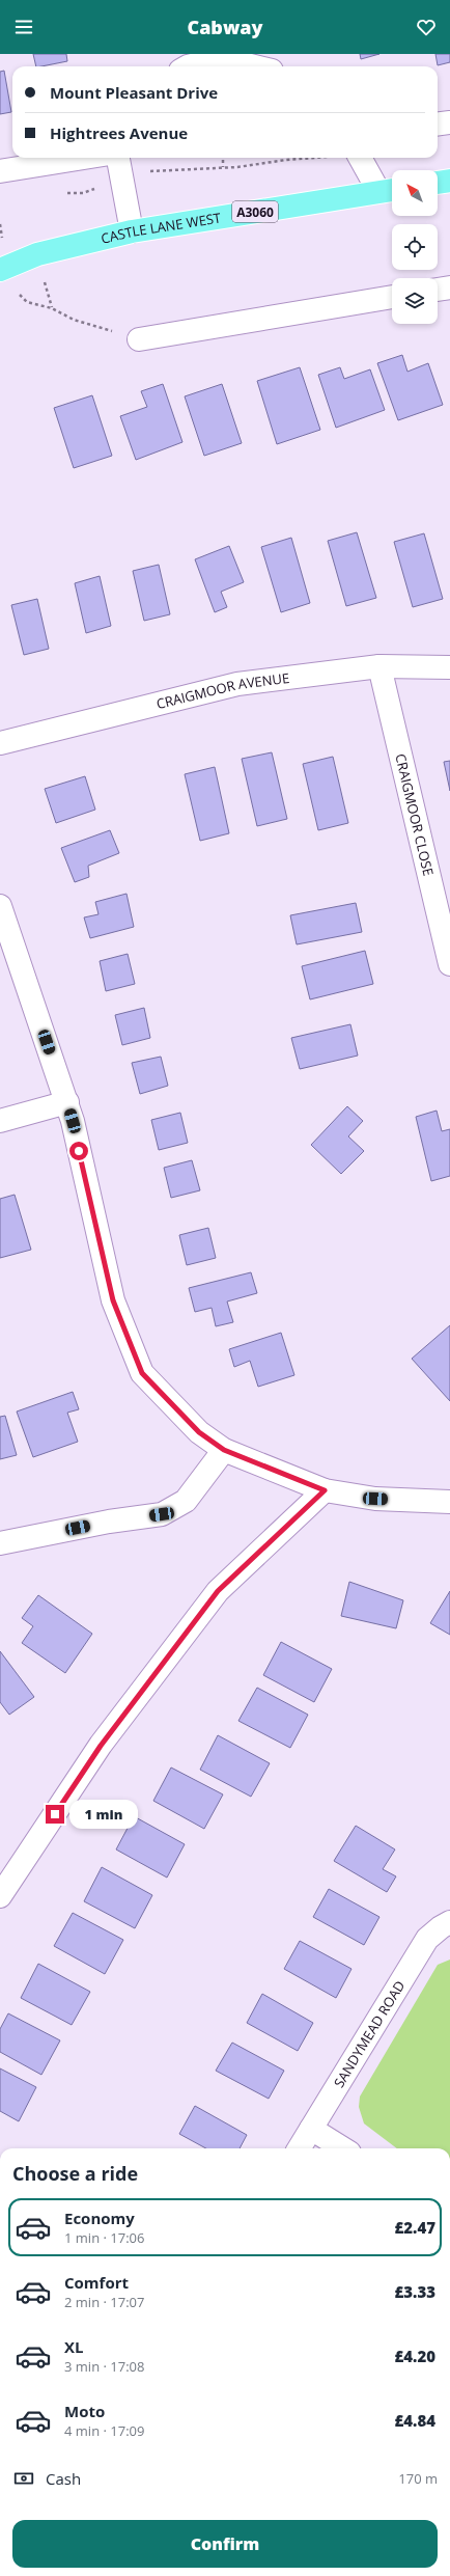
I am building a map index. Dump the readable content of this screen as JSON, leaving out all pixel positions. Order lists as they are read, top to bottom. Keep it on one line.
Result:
{"streets":{"main road":["A3060","CASTLE LANE WEST"],"street":["CRAIGMOOR AVENUE","CRAIGMOOR CLOSE","SANDYMEAD ROAD"]},"crossings":[["CRAIGMOOR AVENUE","CRAIGMOOR CLOSE"]],"north":"top left","page":{"header":"Cabway","banner":["Mount Pleasant Drive","Hightrees Avenue"],"bubble":"1 min","heading":"Choose a ride","list":[{"name":"Economy","note":"1 min · 17:06","value":"£2.47"},{"name":"Comfort","note":"2 min · 17:07","value":"£3.33"},{"name":"XL","note":"3 min · 17:08","value":"£4.20"},{"name":"Moto","note":"4 min · 17:09","value":"£4.84"}],"pay":["Cash","170 m"],"buttons":"Confirm"}}
